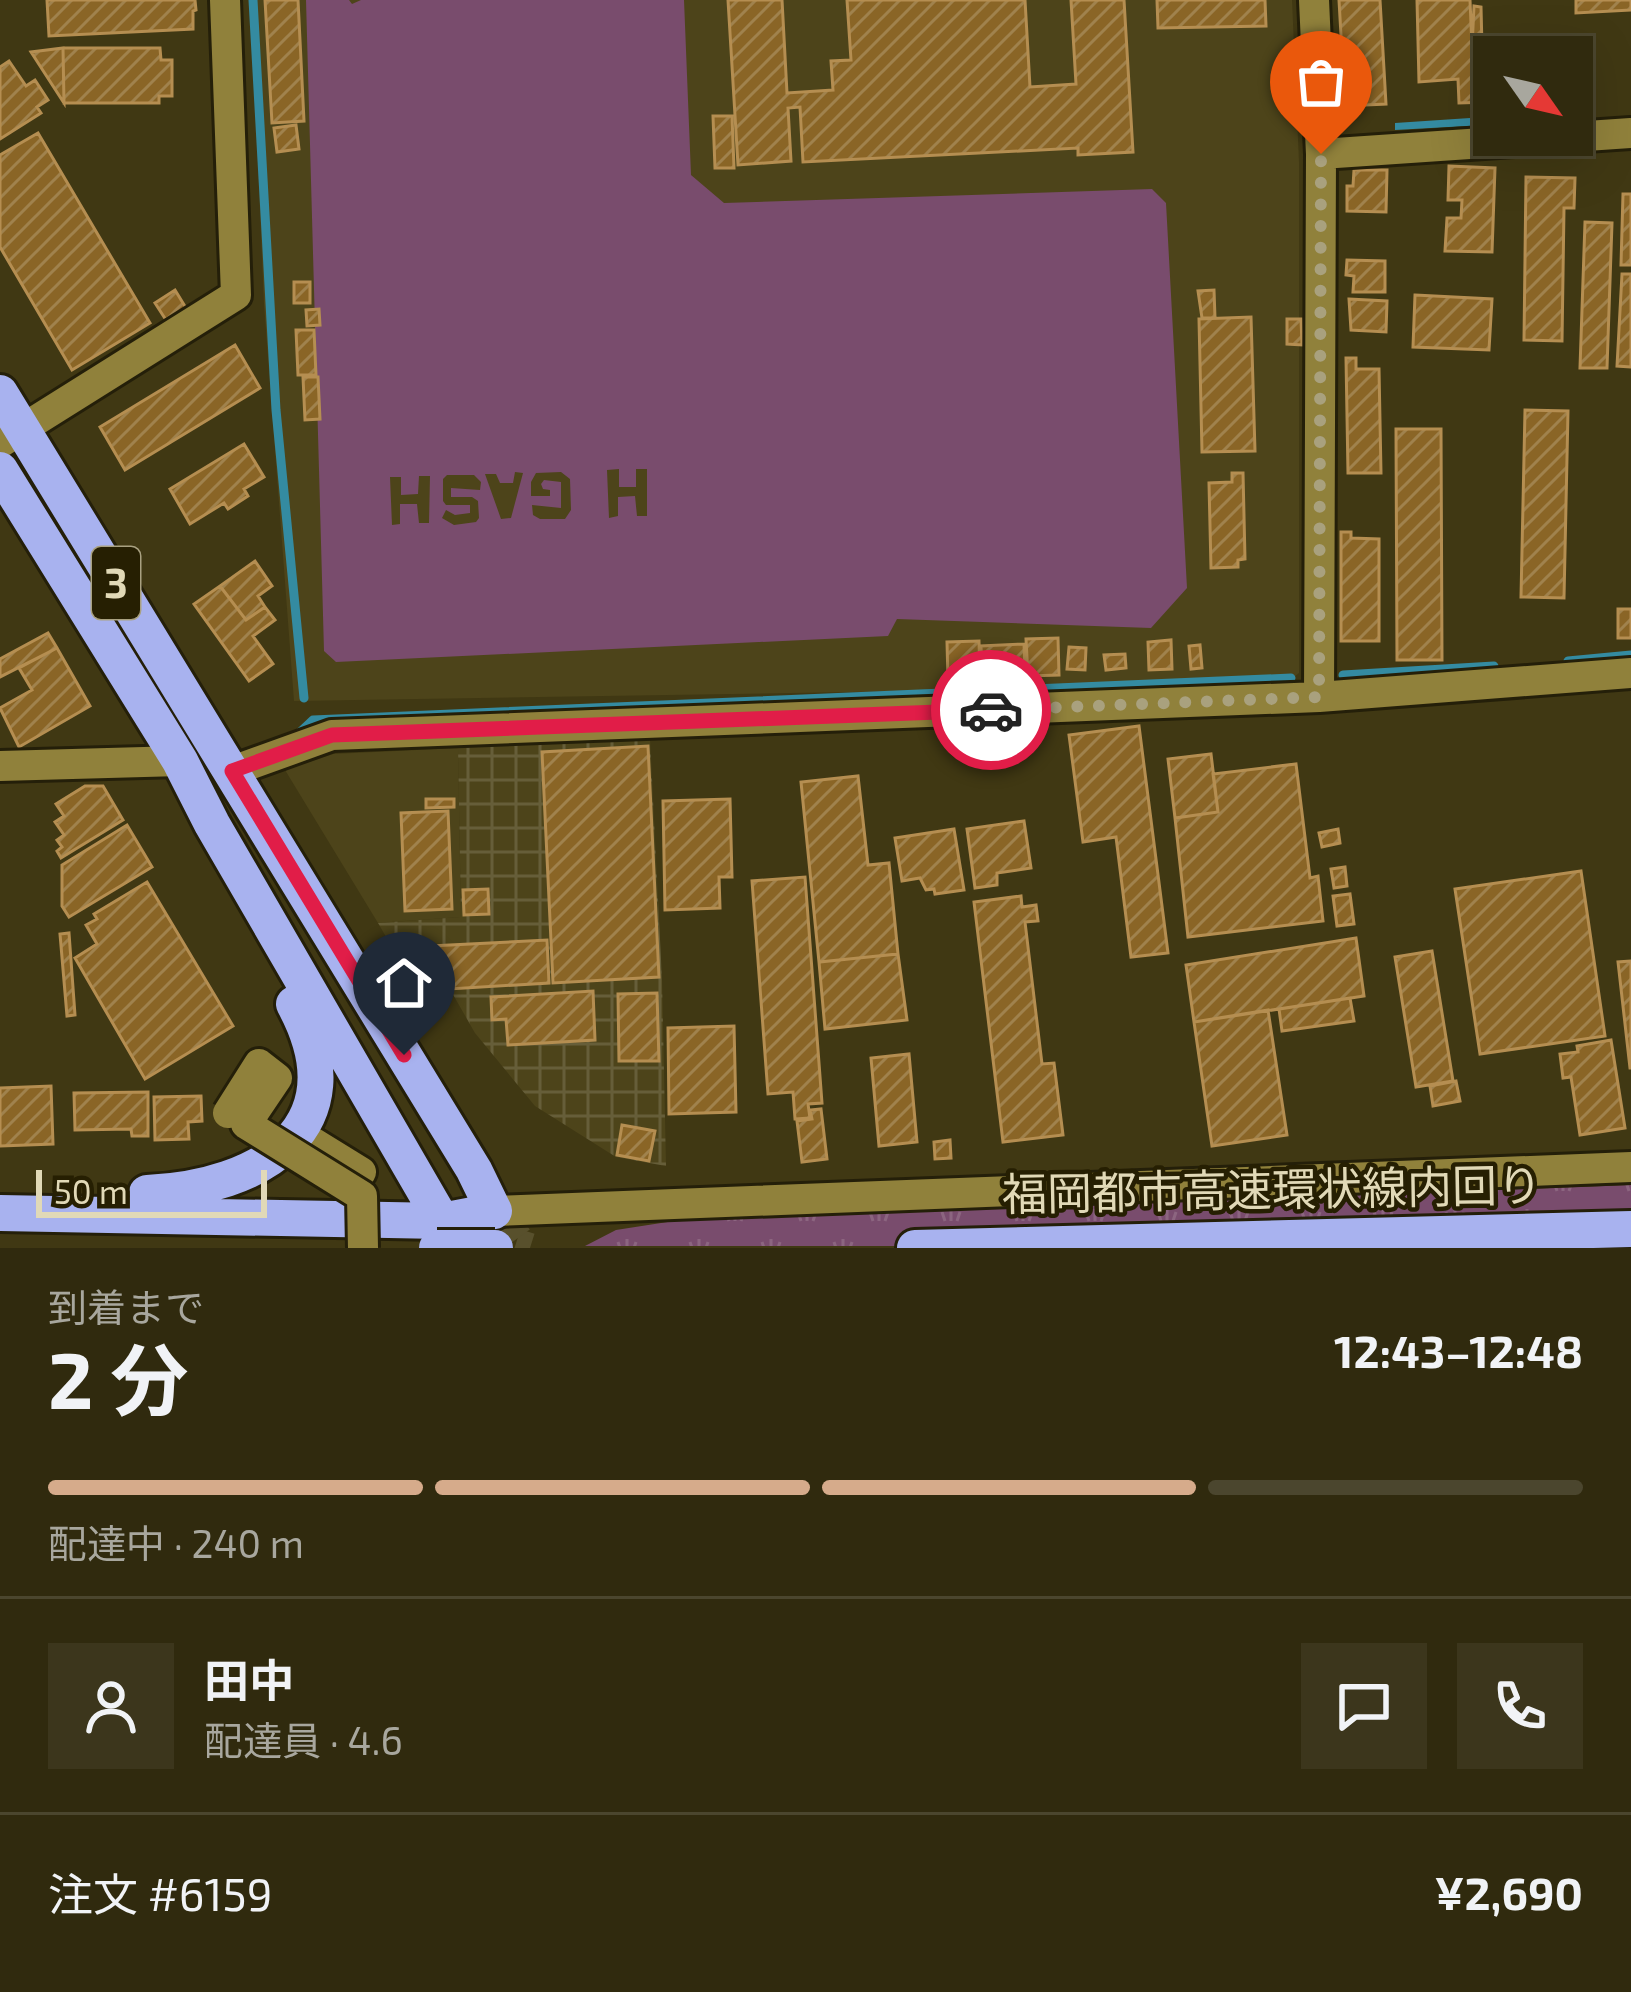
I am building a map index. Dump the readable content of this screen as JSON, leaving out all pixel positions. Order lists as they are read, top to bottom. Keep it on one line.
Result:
{"streets":{"highway":["3","福岡都市高速環状線内回り"]},"scale_bar":"50 m","north":"bottom right","page":{"scale":"50 m","heading":["2 分","到着まで","12:43–12:48"],"panel":["田中","配達員 · 4.6","注文 #6159","¥2,690"],"bar":"配達中 · 240 m"}}
